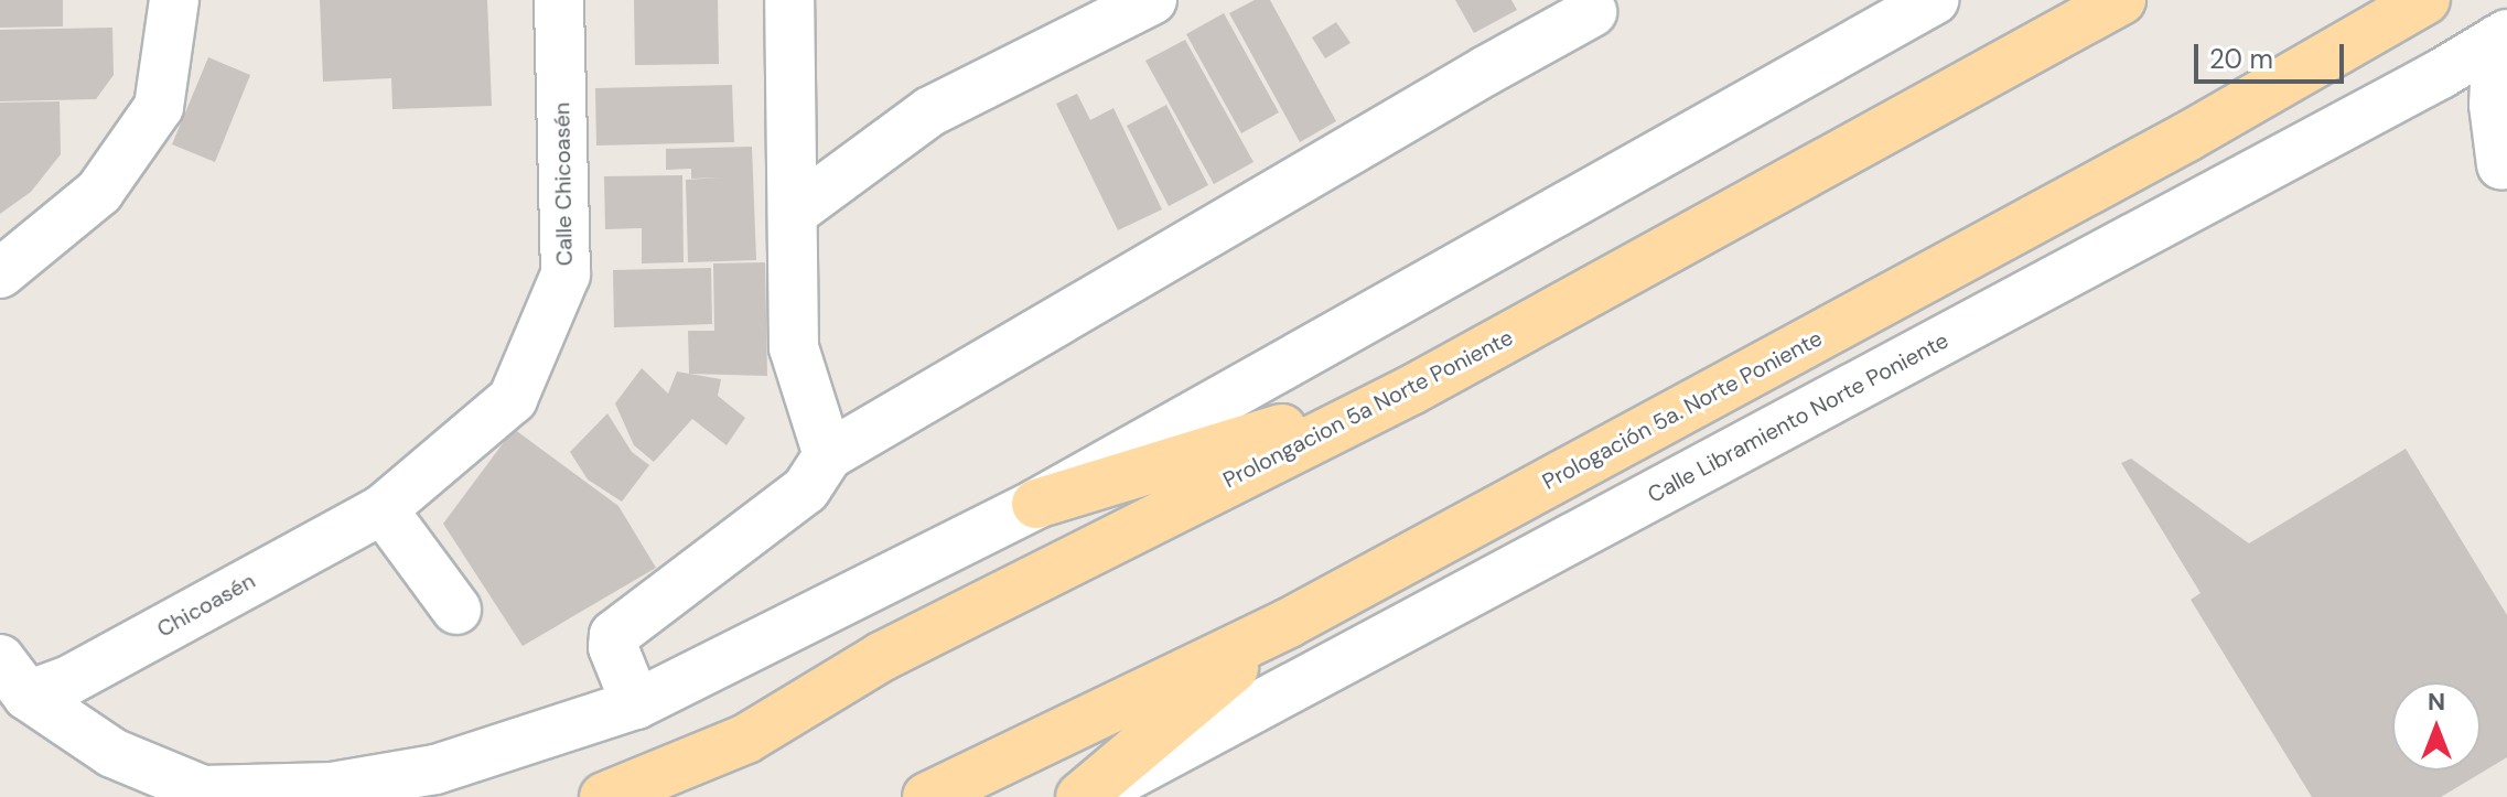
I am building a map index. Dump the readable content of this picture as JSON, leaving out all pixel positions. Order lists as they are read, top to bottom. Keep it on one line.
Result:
{"streets":{"main road":["Prolongacion 5a Norte Poniente","Prologación 5a. Norte Poniente"],"street":["Calle Chicoasén","Calle Libramiento Norte Poniente","Chicoasén"]},"crossings":[["Calle Chicoasén","Chicoasén"]],"scale_bar":"20 m","north":"top"}
